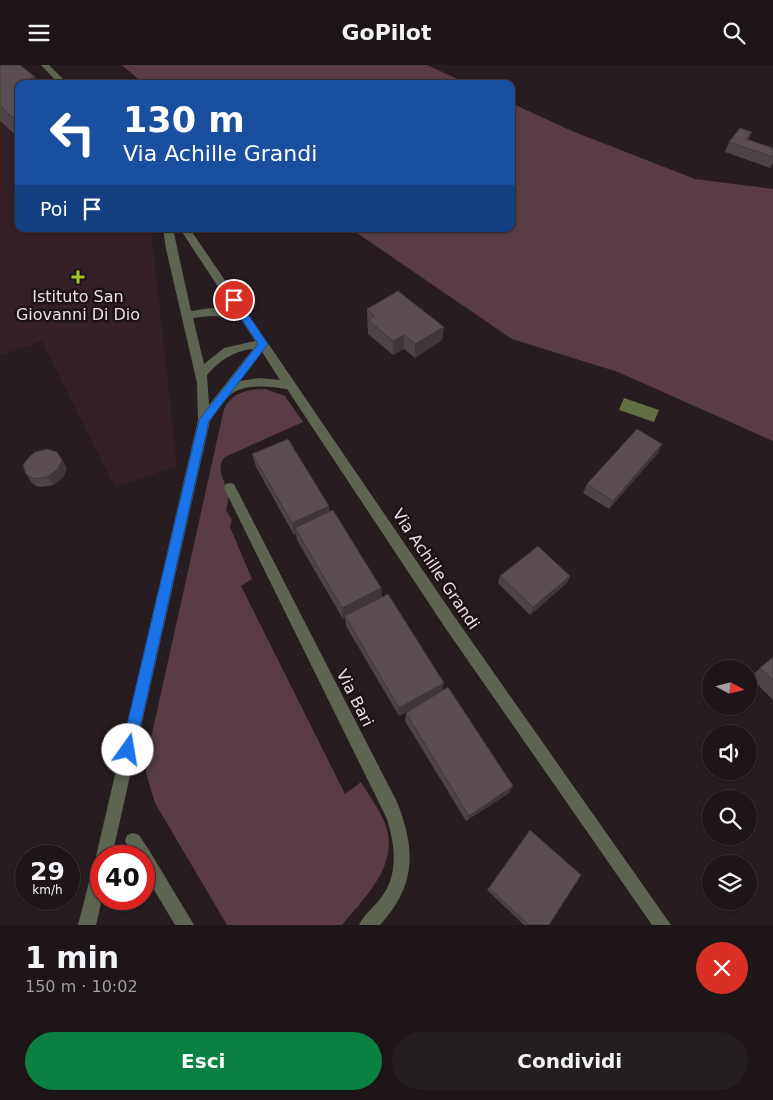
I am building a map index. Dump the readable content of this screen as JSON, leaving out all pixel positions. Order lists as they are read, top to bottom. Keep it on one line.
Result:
{"streets":{"street":["Via Achille Grandi","Via Bari"]},"places":{"health":["Istituto San Giovanni Di Dio"]},"north":"right","page":{"header":"GoPilot","turn":["130 m","Via Achille Grandi"],"then":"Poi","speed":"29 km/h","limit":"40","heading":["1 min","150 m · 10:02"],"buttons":["Esci","Condividi"]}}
